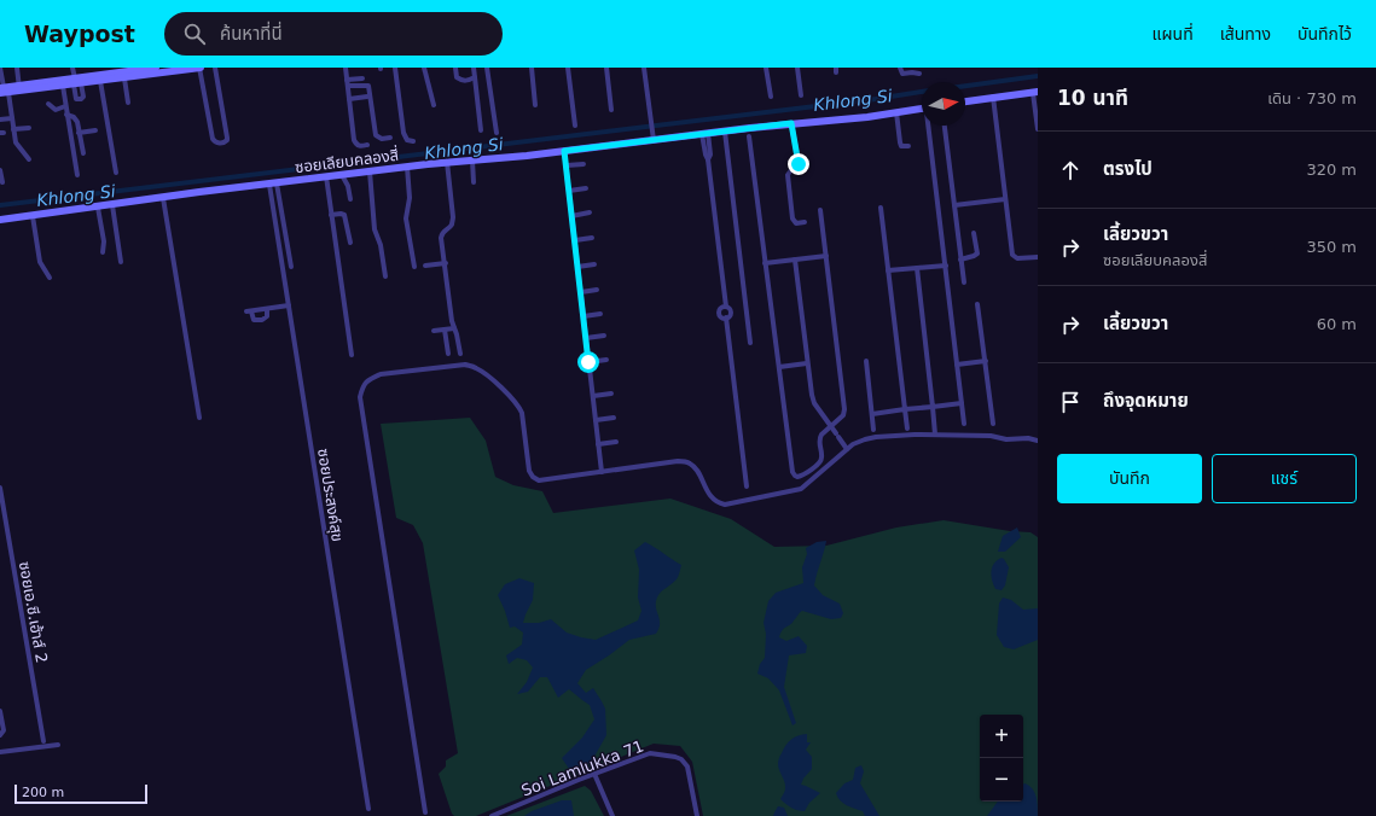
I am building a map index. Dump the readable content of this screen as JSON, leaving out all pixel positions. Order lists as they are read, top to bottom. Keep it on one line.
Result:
{"streets":{"street":["ซอยเลียบคลองสี่","ซอยประสงค์สุข","ซอยเอ.ซี.เฮ้าส์ 2","Soi Lamlukka 71"]},"crossings":[["ซอยเลียบคลองสี่","ซอยประสงค์สุข"]],"water":["Khlong Si"],"scale_bar":"200 m","north":"right","page":{"header":"Waypost","search":"ค้นหาที่นี่","nav":["แผนที่","เส้นทาง","บันทึกไว้"],"heading":["10 นาที","เดิน · 730 m"],"list":[["ตรงไป","320 m"],["เลี้ยวขวา","ซอยเลียบคลองสี่","350 m"],["เลี้ยวขวา","60 m"],"ถึงจุดหมาย"],"buttons":["บันทึก","แชร์"],"map_buttons":["+","−"],"scale":"200 m"}}
